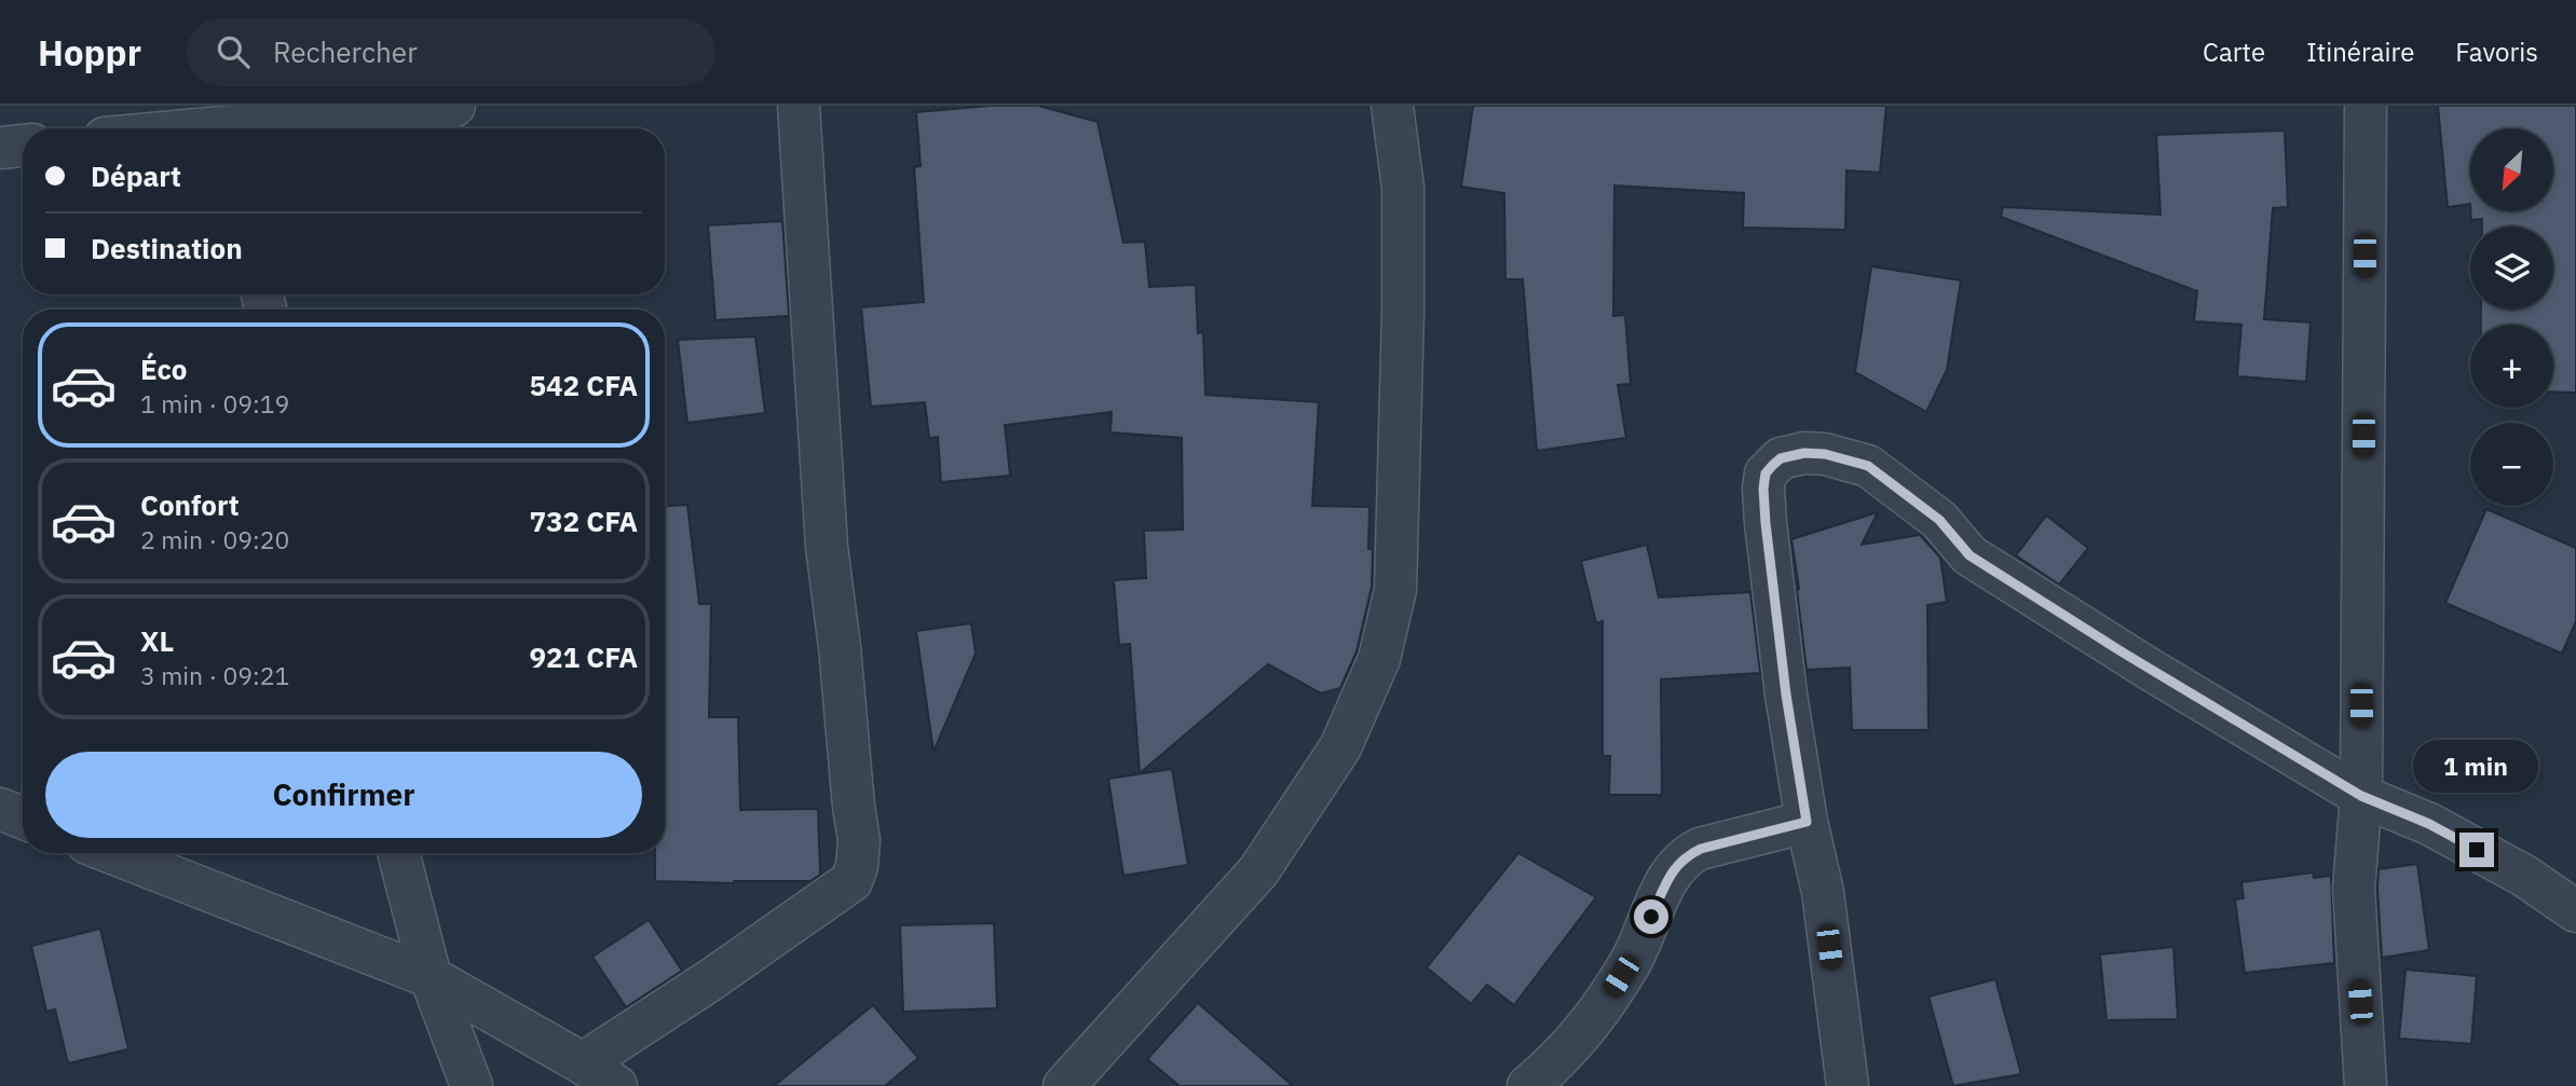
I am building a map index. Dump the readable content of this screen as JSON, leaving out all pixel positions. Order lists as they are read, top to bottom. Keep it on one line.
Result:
{"north":"bottom left","page":{"header":"Hoppr","search":"Rechercher","nav":["Carte","Itinéraire","Favoris"],"map_buttons":["+","−"],"banner":["Départ","Destination"],"list":[{"name":"Éco","note":"1 min · 09:19","value":"542 CFA"},{"name":"Confort","note":"2 min · 09:20","value":"732 CFA"},{"name":"XL","note":"3 min · 09:21","value":"921 CFA"}],"buttons":"Confirmer","bubble":"1 min"}}
